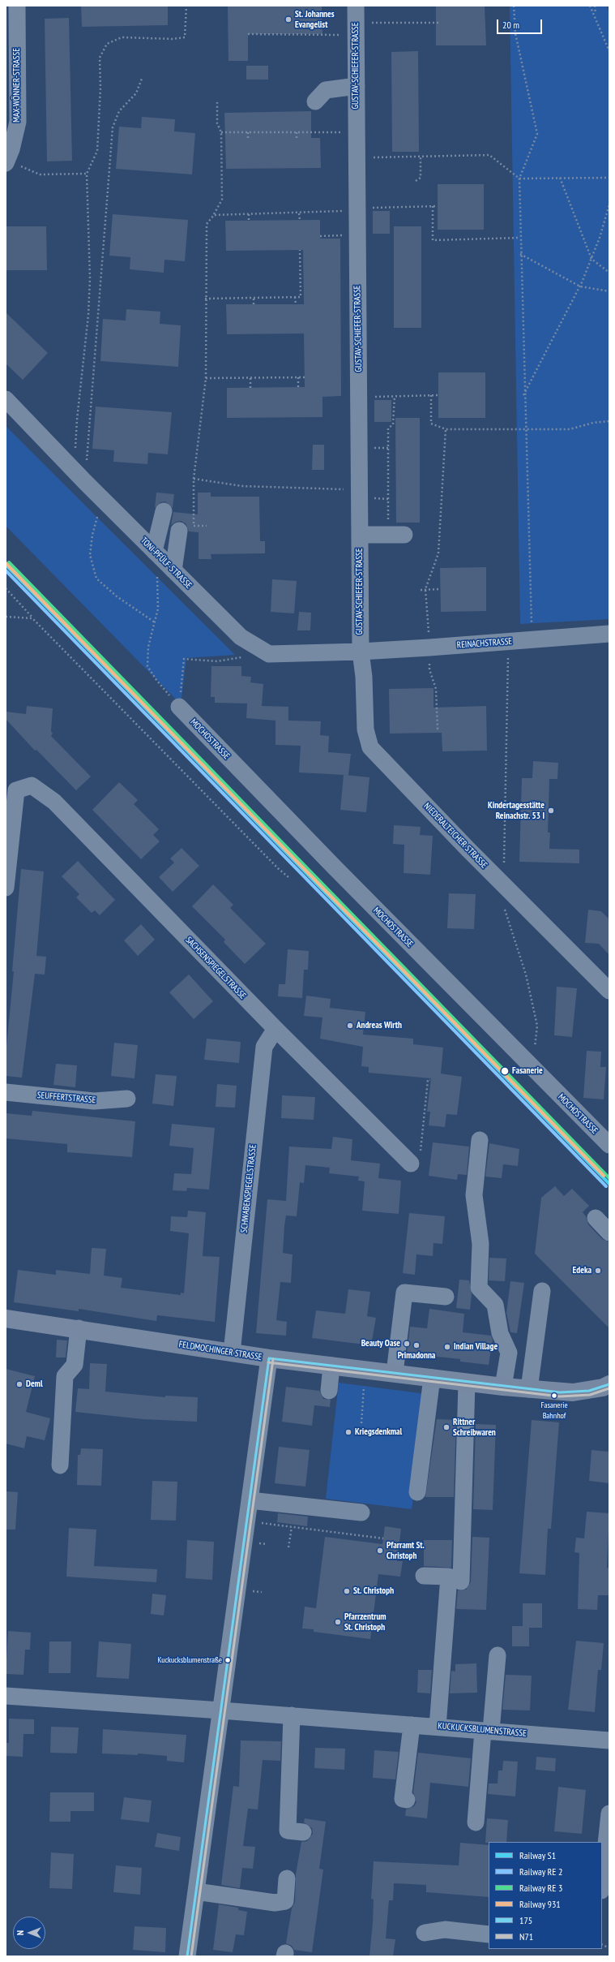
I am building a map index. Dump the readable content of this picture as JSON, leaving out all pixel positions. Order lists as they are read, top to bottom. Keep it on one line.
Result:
{"streets":{"main road":["FELDMOCHINGER STRASSE"],"street":["GUSTAV-SCHIEFER-STRASSE","MAX-WÖNNER-STRASSE","TONI-PFÜLF-STRASSE","REINACHSTRASSE","MOCHOSTRASSE","NIEDERALTEICHER STRASSE","SACHSENSPIEGELSTRASSE","SEUFFERTSTRASSE","SCHWABENSPIEGELSTRASSE","KUCKUCKSBLUMENSTRASSE"]},"crossings":[["GUSTAV-SCHIEFER-STRASSE","TONI-PFÜLF-STRASSE"],["GUSTAV-SCHIEFER-STRASSE","REINACHSTRASSE"],["GUSTAV-SCHIEFER-STRASSE","NIEDERALTEICHER STRASSE"],["TONI-PFÜLF-STRASSE","REINACHSTRASSE"],["TONI-PFÜLF-STRASSE","NIEDERALTEICHER STRASSE"],["REINACHSTRASSE","NIEDERALTEICHER STRASSE"],["SACHSENSPIEGELSTRASSE","SCHWABENSPIEGELSTRASSE"],["SCHWABENSPIEGELSTRASSE","FELDMOCHINGER STRASSE"]],"places":["St. Johannes Evangelist","Kindertagesstätte Reinachstr. 53 I","Andreas Wirth","Fasanerie","Edeka","Beauty Oase","Primadonna","Indian Village","Deml","Fasanerie Bahnhof","Rittner Schreibwaren","Kriegsdenkmal","Pfarramt St. Christoph","St. Christoph","Pfarrzentrum St. Christoph","Kuckucksblumenstraße"],"lines":["rail line 931","rail line S1","transit line 175","transit line N71"],"legend":["Railway S1","Railway RE 2","Railway RE 3","Railway 931","175","N71"],"scale_bar":"20 m","north":"left"}
